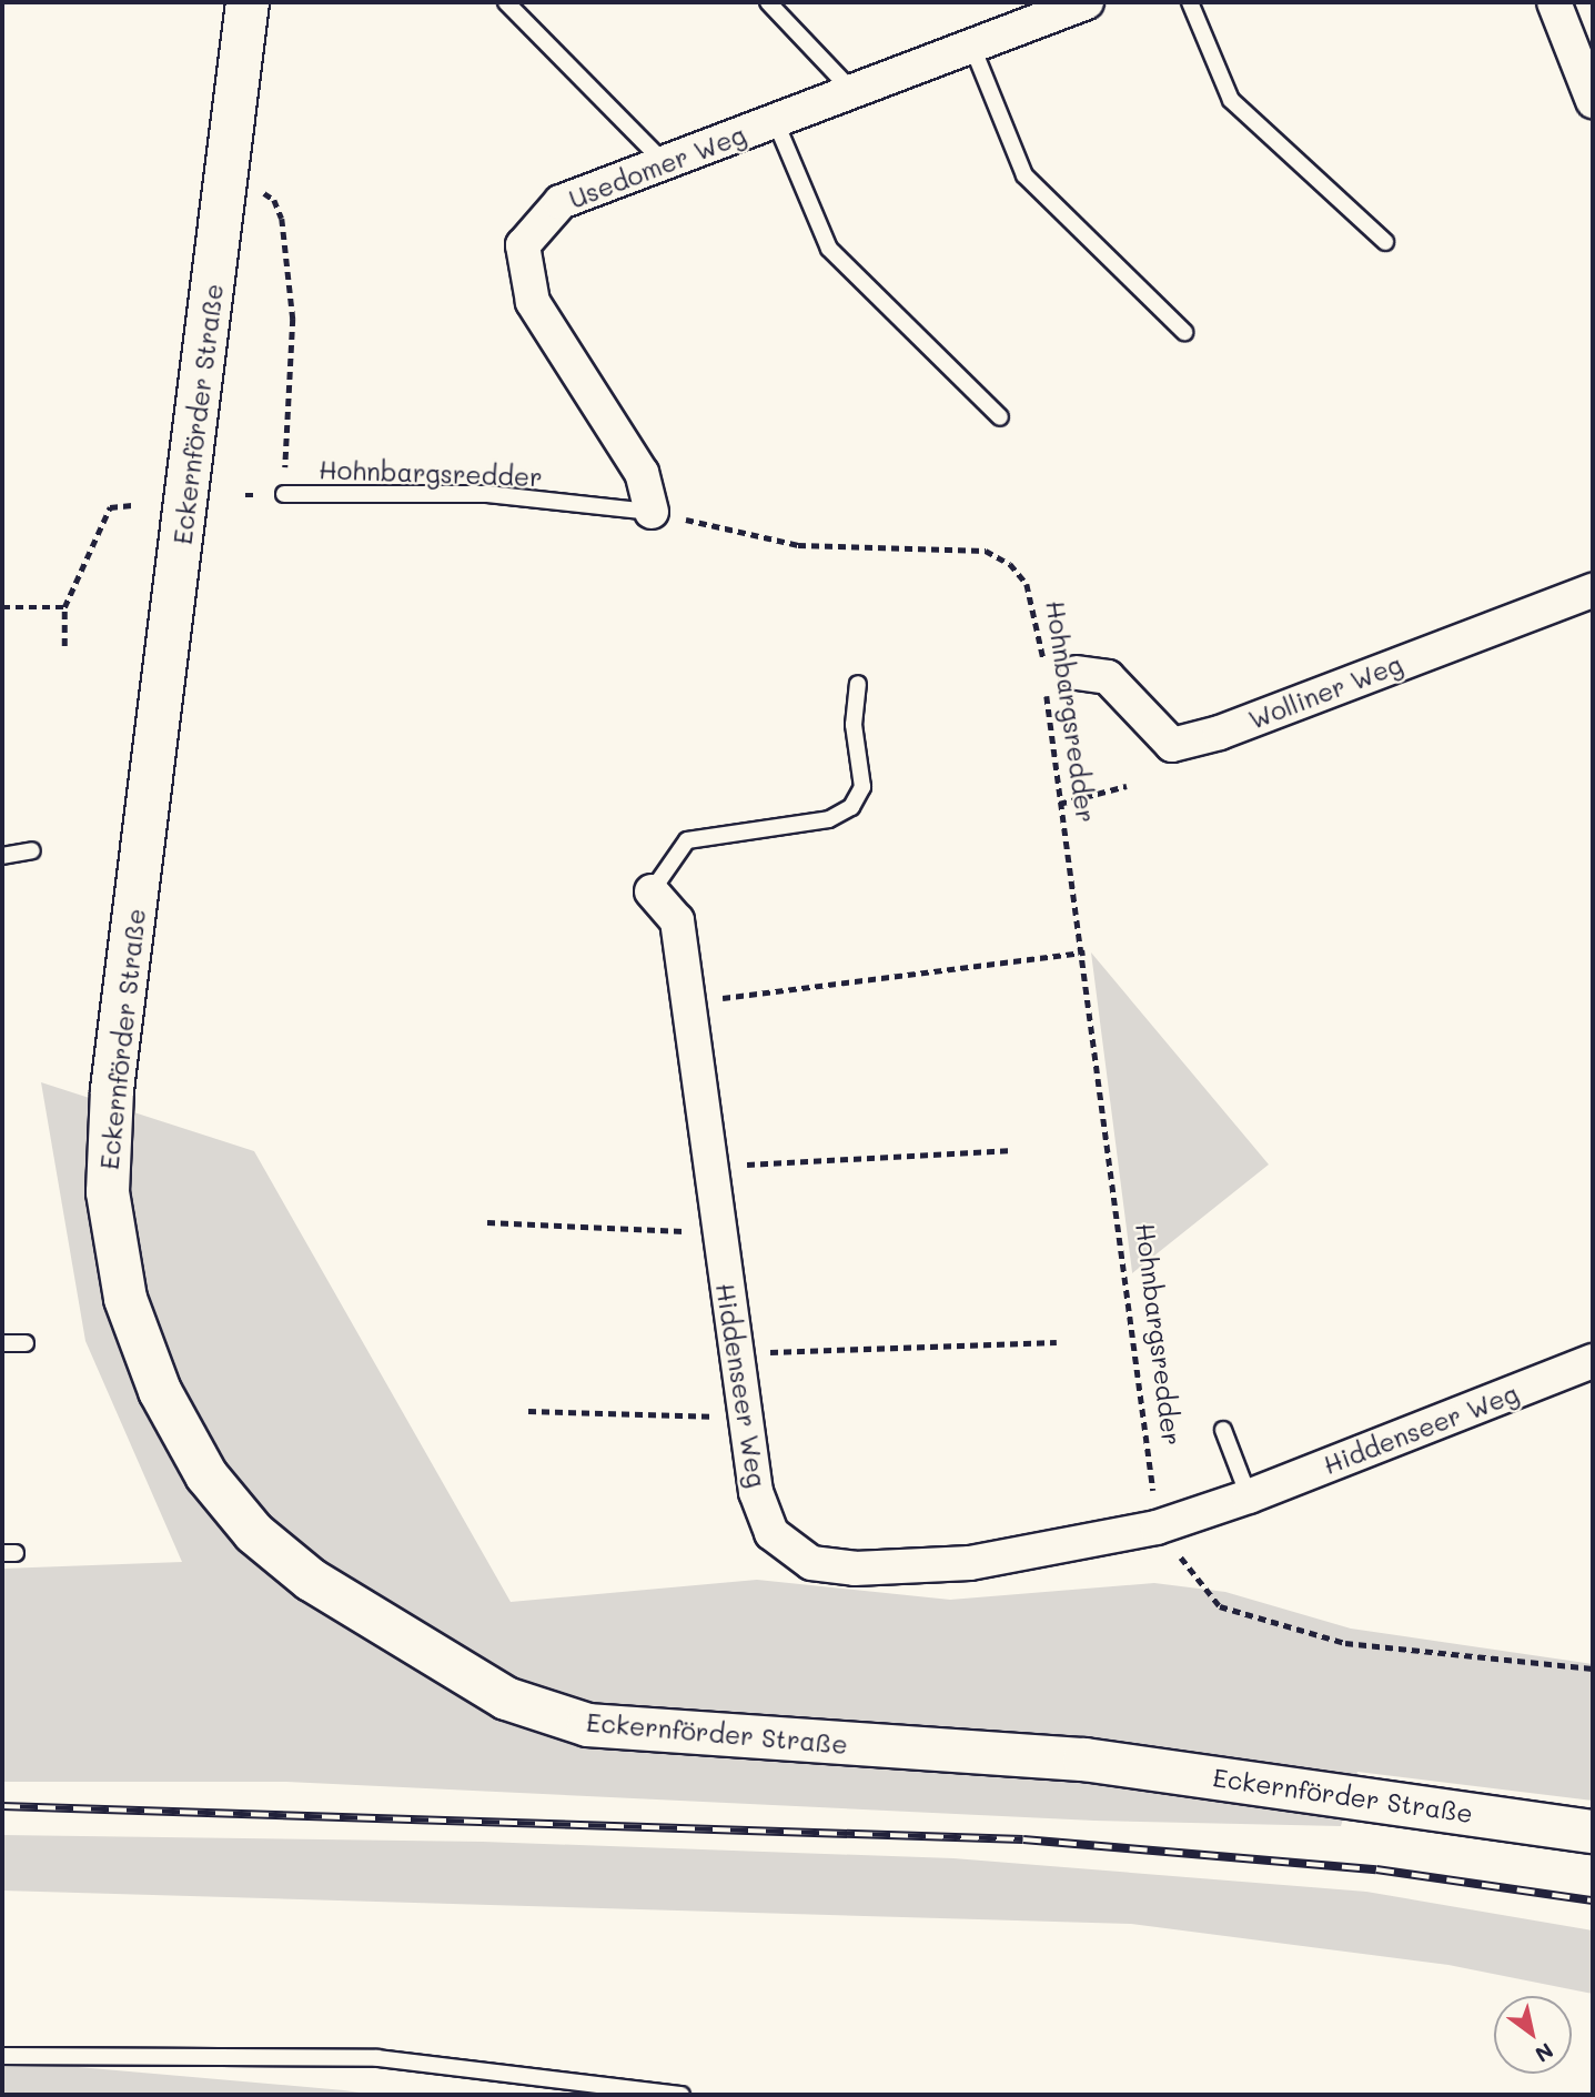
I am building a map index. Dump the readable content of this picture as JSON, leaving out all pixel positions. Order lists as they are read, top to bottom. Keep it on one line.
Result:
{"streets":{"street":["Usedomer Weg","Eckernförder Straße","Wolliner Weg","Hiddenseer Weg"],"lane":["Hohnbargsredder"]},"crossings":[["Usedomer Weg","Hohnbargsredder"],["Eckernförder Straße","Hohnbargsredder"],["Hohnbargsredder","Hiddenseer Weg"]],"north":"bottom right"}
